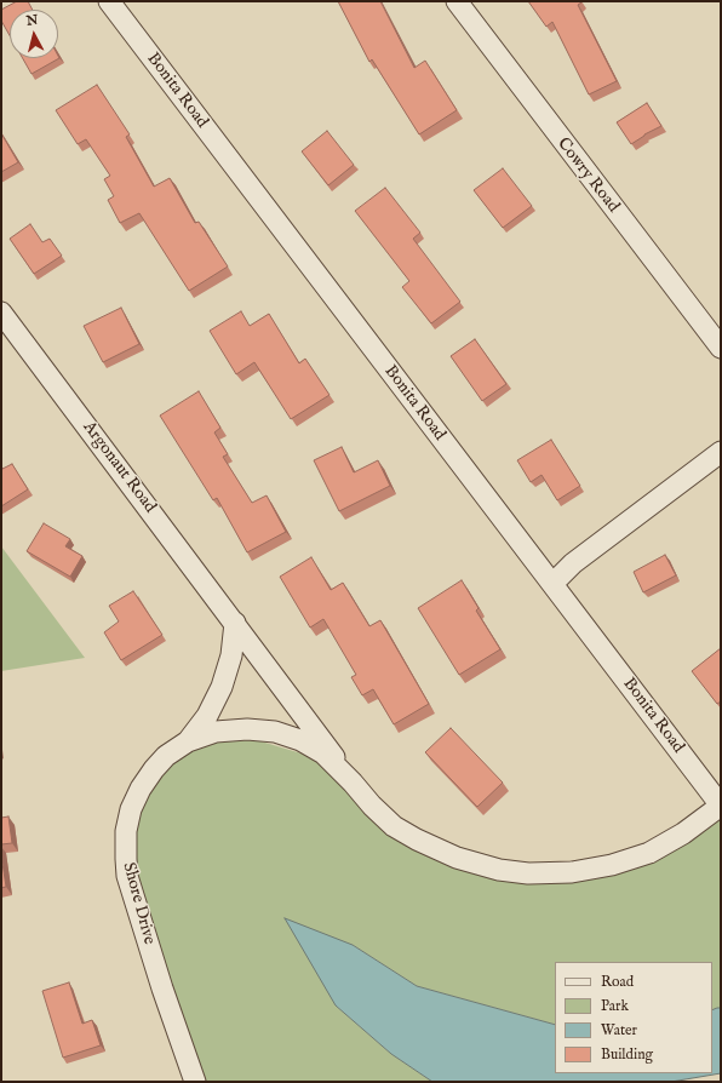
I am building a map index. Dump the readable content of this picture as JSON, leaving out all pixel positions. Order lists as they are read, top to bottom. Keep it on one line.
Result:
{"streets":{"street":["Bonita Road","Cowry Road","Argonaut Road","Shore Drive"]},"crossings":[["Bonita Road","Shore Drive"],["Argonaut Road","Shore Drive"]],"legend":["Road","Park","Water","Building"],"north":"top"}
